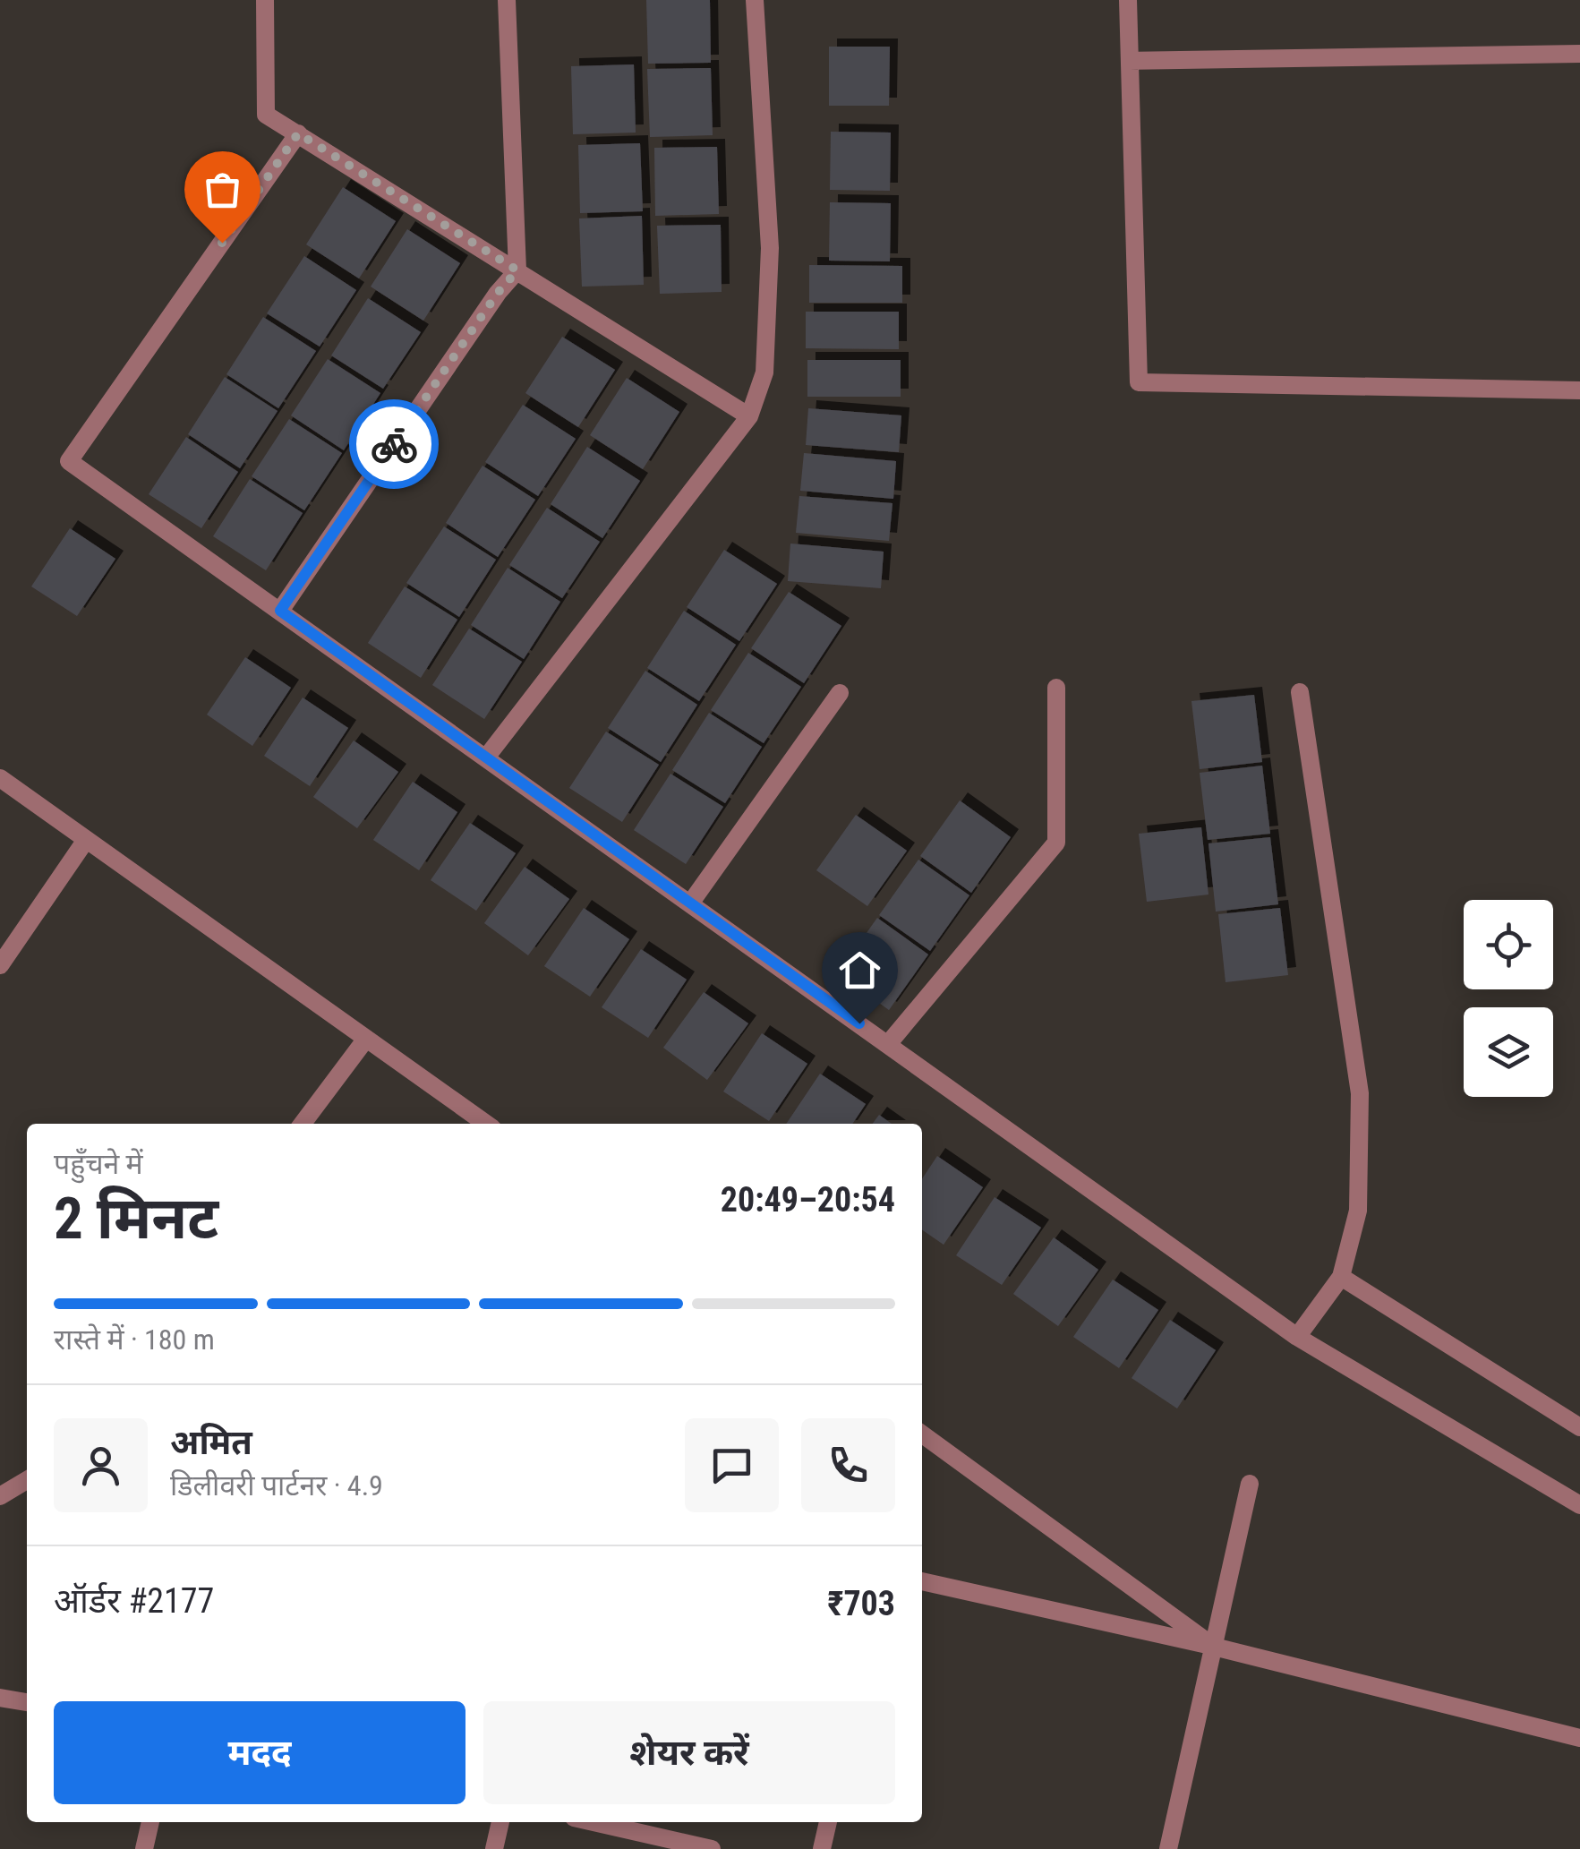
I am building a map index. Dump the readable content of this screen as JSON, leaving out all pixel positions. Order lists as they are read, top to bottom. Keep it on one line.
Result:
{"page":{"heading":["2 मिनट","पहुँचने में","20:49–20:54"],"panel":["अमित","डिलीवरी पार्टनर · 4.9","ऑर्डर #2177","₹703"],"bar":"रास्ते में · 180 m","buttons":["मदद","शेयर करें"]}}
